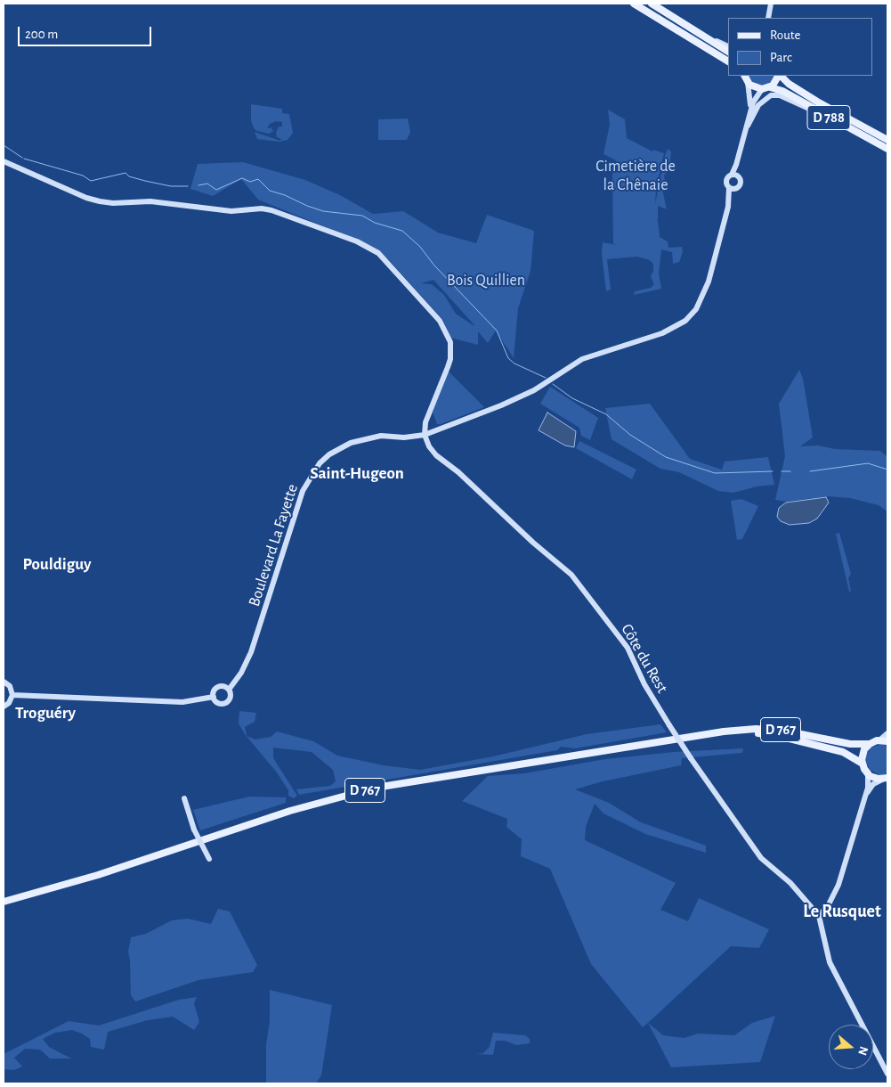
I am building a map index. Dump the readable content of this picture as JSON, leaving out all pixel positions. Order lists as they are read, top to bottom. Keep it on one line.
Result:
{"streets":{"main road":["D 788","D 767"],"street":["Boulevard La Fayette","Côte du Rest"]},"crossings":[["Boulevard La Fayette","Côte du Rest"]],"districts":["Saint-Hugeon","Pouldiguy","Troguéry","Le Rusquet"],"parks":["Cimetière de la Chênaie","Bois Quillien"],"legend":["Route","Parc"],"scale_bar":"200 m","north":"right"}
